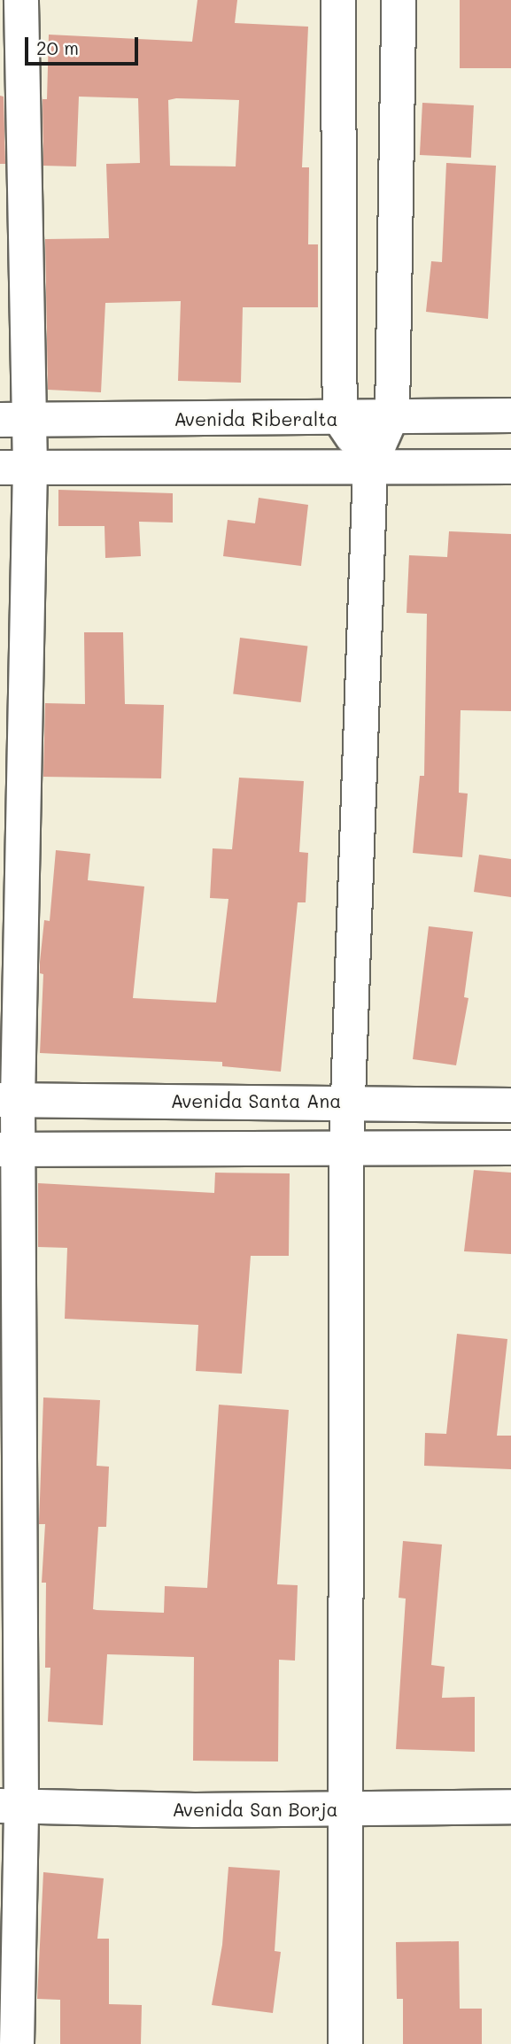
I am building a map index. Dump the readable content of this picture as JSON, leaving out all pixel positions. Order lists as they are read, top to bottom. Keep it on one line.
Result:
{"streets":{"street":["Avenida Riberalta","Avenida Santa Ana","Avenida San Borja"]},"scale_bar":"20 m"}
